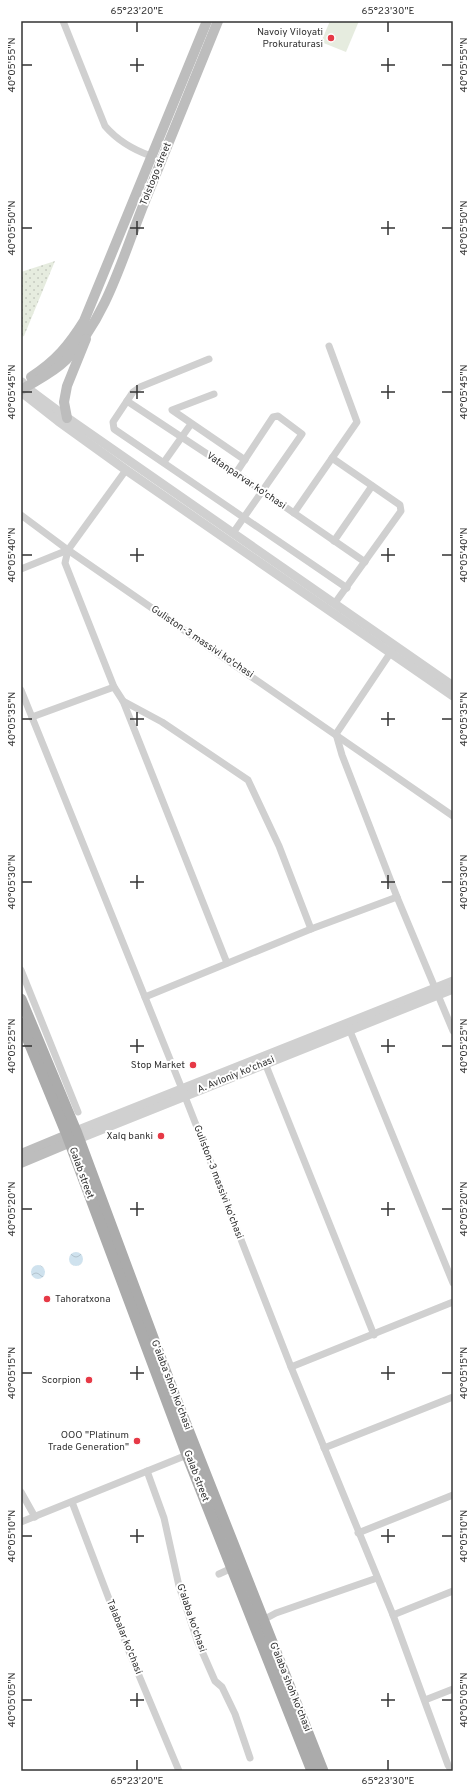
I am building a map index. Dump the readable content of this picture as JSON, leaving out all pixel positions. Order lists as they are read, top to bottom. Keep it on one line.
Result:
{"streets":{"main road":["Tolstogo street","A. Avloniy ko'chasi","Galab street","G'alaba shoh ko'chasi"],"street":["Vatanparvar ko'chasi","Guliston-3 massivi ko'chasi","G'alaba ko'chasi","Talabalar ko'chasi"]},"crossings":[["Guliston-3 massivi ko'chasi","A. Avloniy ko'chasi"],["A. Avloniy ko'chasi","Galab street"],["A. Avloniy ko'chasi","G'alaba shoh ko'chasi"],["Galab street","G'alaba shoh ko'chasi"]],"places":["Navoiy Viloyati Prokuraturasi","Stop Market","Xalq banki","Tahoratxona","Scorpion","OOO \"Platinum Trade Generation\""],"coordinates":["65°23'20\"E","65°23'30\"E","40°05'55\"N","40°05'50\"N","40°05'45\"N","40°05'40\"N","40°05'35\"N","40°05'30\"N","40°05'25\"N","40°05'20\"N","40°05'15\"N","40°05'10\"N","40°05'05\"N"]}
